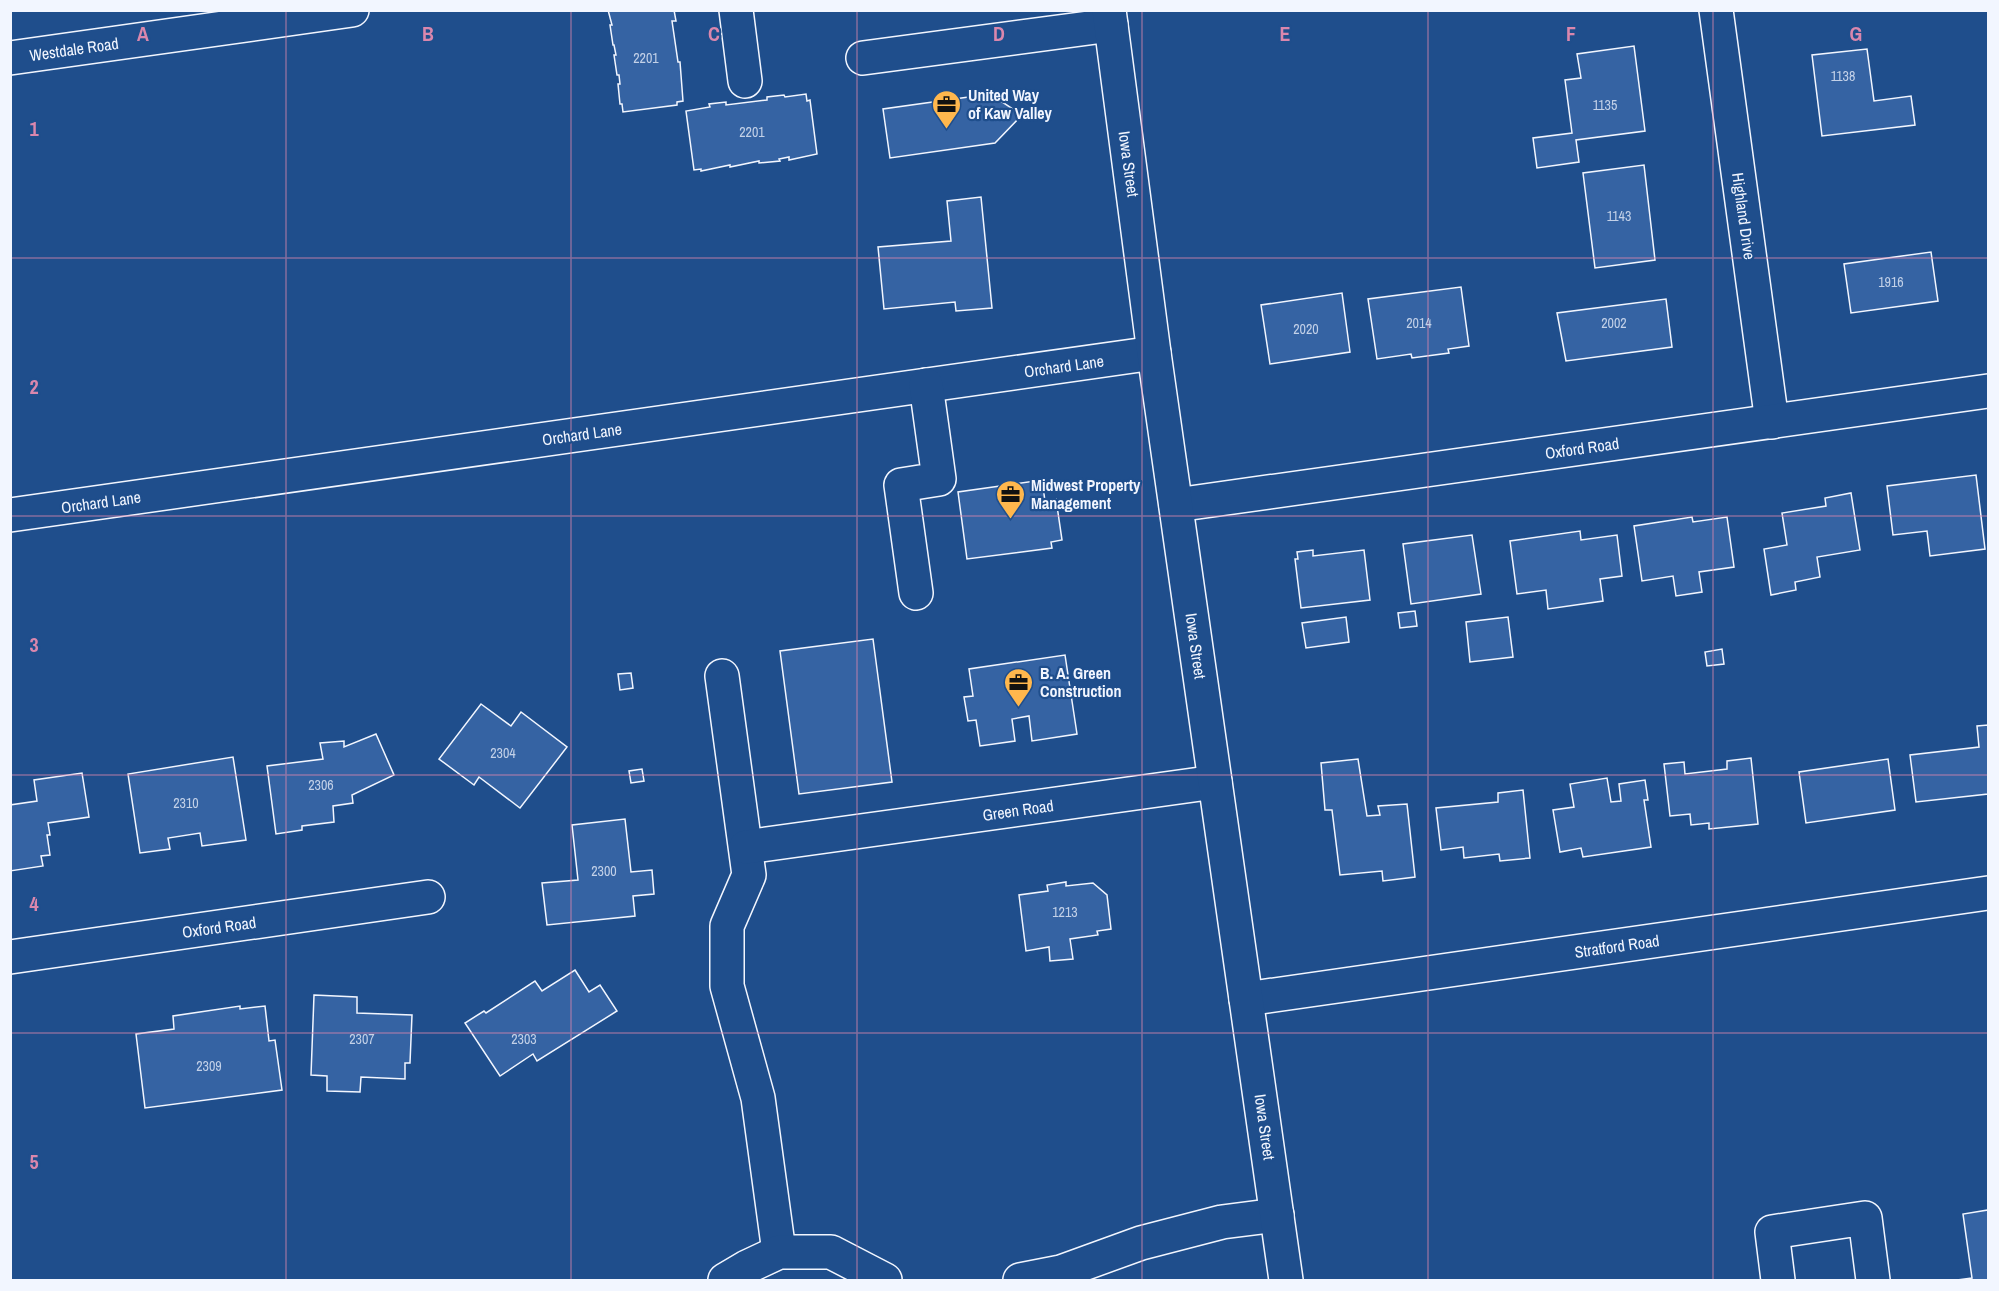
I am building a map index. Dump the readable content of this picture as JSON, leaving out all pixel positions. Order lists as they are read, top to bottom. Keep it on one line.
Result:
{"streets":{"main road":["Westdale Road","Iowa Street","Highland Drive","Orchard Lane","Oxford Road","Green Road","Stratford Road"]},"crossings":[["Iowa Street","Orchard Lane"],["Iowa Street","Oxford Road"],["Iowa Street","Green Road"],["Iowa Street","Stratford Road"],["Highland Drive","Oxford Road"]],"places":{"office":["United Way of Kaw Valley","Midwest Property Management","B. A. Green Construction"]},"house_numbers":["2201","1138","1135","2201","1143","1916","2014","2002","2020","2304","2306","2310","2300","1213","2307","2303","2309"],"grid":{"columns":["A","B","C","D","E","F","G"],"rows":["1","2","3","4","5"]}}
